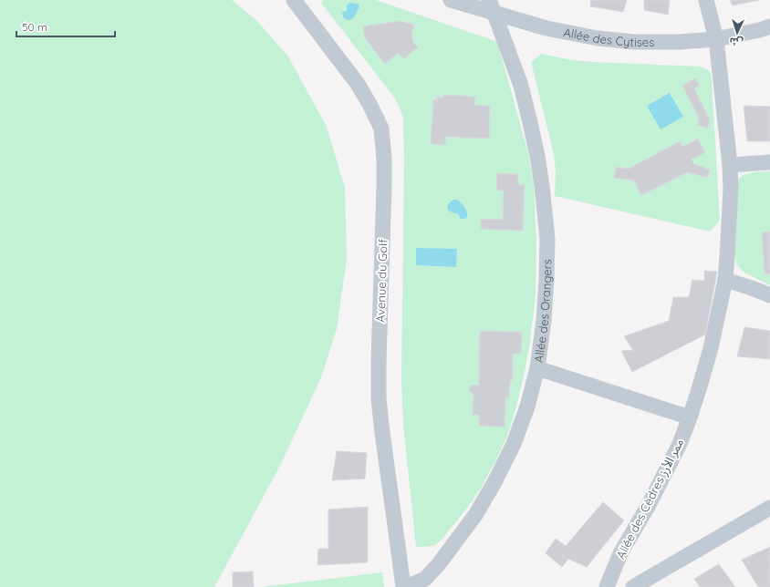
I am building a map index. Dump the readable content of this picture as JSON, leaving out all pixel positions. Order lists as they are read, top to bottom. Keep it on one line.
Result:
{"streets":{"street":["Allée des Cytises","Avenue du Golf","Allée des Orangers","Allée des Cèdres ممر الأرز"]},"crossings":[["Allée des Cytises","Allée des Orangers"],["Allée des Cytises","Allée des Cèdres ممر الأرز"]],"scale_bar":"50 m","north":"bottom"}
